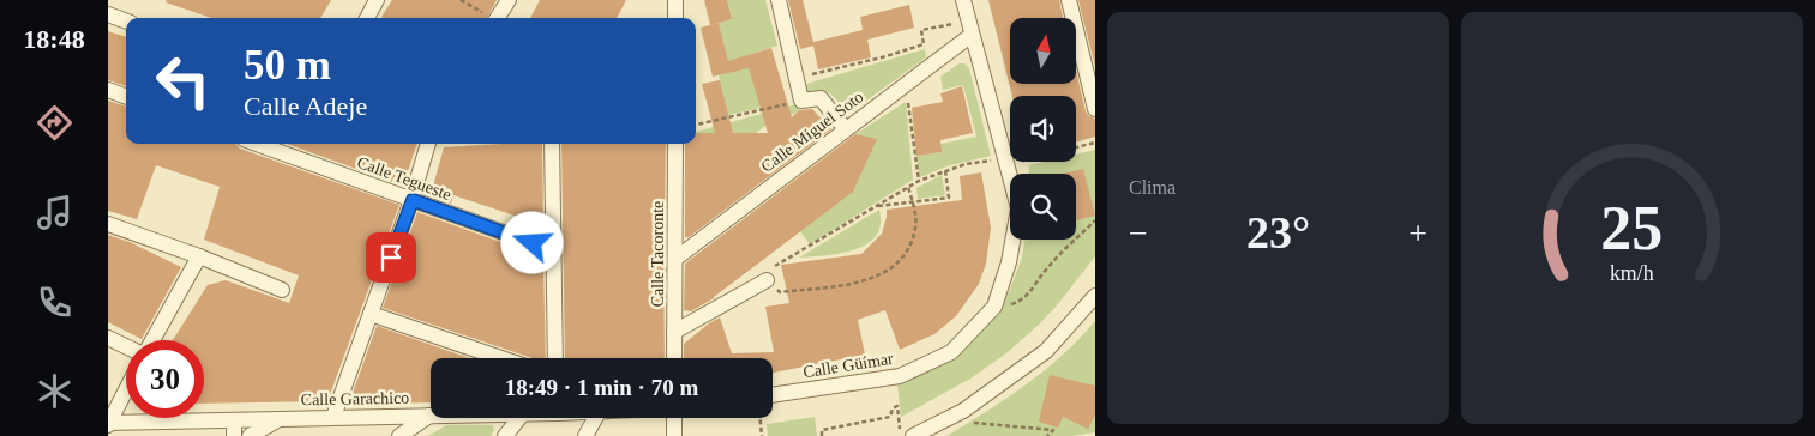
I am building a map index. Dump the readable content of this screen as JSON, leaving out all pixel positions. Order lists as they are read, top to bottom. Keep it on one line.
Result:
{"streets":{"street":["Calle Miguel Soto","Calle Tegueste","Calle Tacoronte","Calle Güímar","Calle Garachico"]},"crossings":[["Calle Miguel Soto","Calle Tacoronte"],["Calle Miguel Soto","Calle Güímar"]],"north":"top","page":{"tabs":"18:48","tile":"Clima","turn":["50 m","Calle Adeje"],"heat":["−","23°","+"],"limit":"30","trip":"18:49 · 1 min · 70 m","gauge":["25","km/h"]}}
